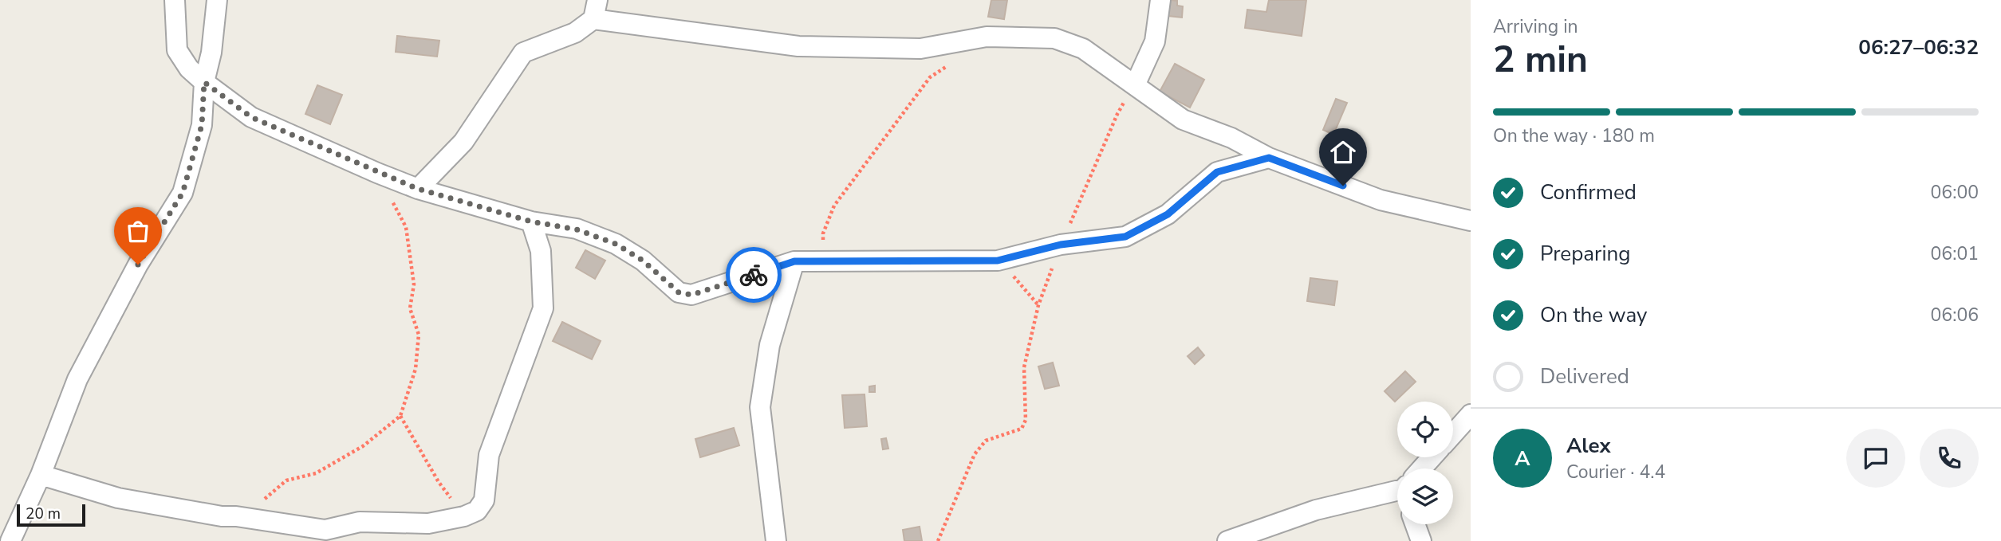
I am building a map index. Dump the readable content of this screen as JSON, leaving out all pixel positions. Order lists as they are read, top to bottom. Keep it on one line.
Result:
{"scale_bar":"20 m","page":{"heading":["2 min","Arriving in","06:27–06:32"],"panel":["Alex","Courier · 4.4"],"bar":"On the way · 180 m","list":[["Confirmed","06:00"],["Preparing","06:01"],["On the way","06:06"],"Delivered"],"round":"A","scale":"20 m"}}
